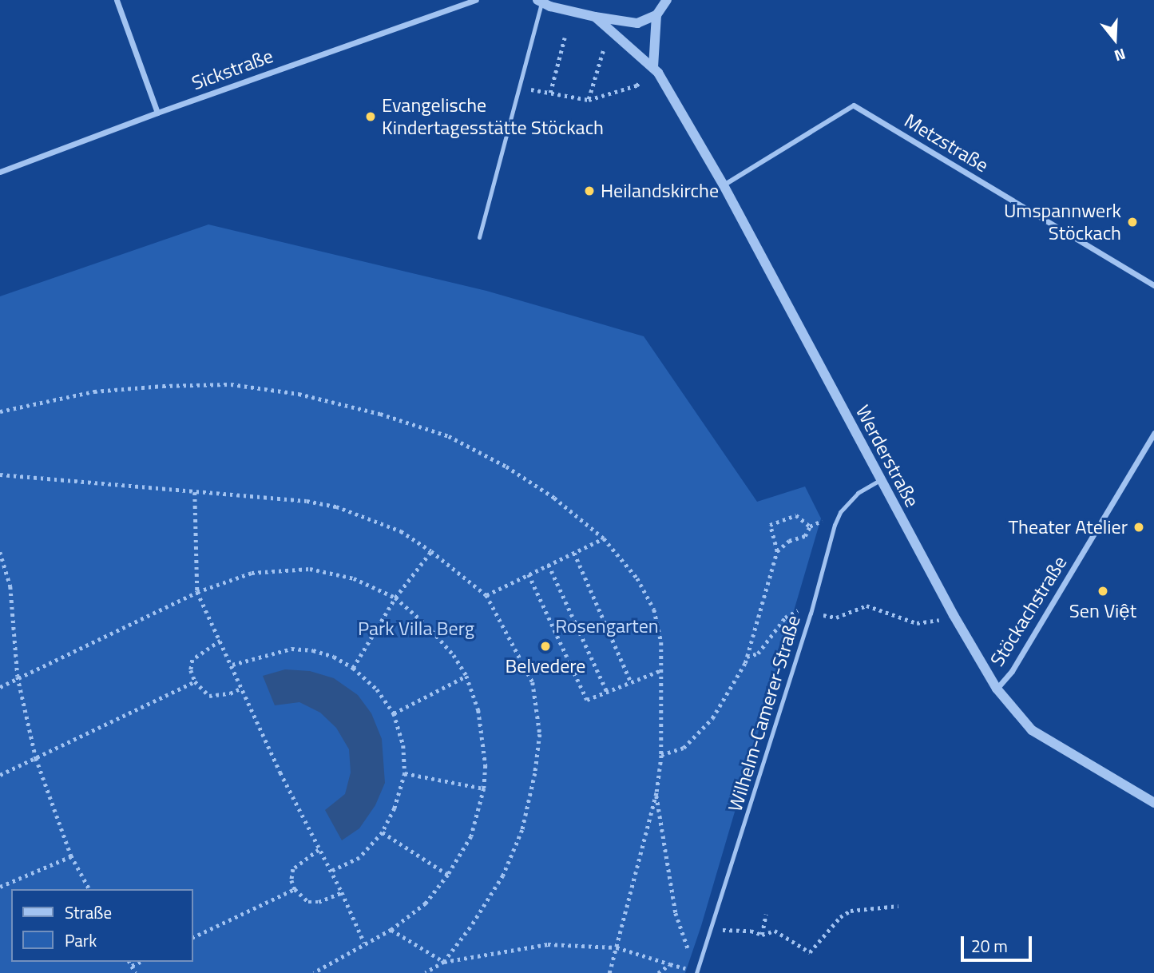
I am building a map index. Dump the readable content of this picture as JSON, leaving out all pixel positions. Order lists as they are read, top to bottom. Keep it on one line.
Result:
{"streets":{"street":["Sickstraße","Metzstraße","Werderstraße","Stöckachstraße"],"lane":["Wilhelm-Camerer-Straße"]},"crossings":[["Metzstraße","Werderstraße"],["Werderstraße","Stöckachstraße"],["Werderstraße","Wilhelm-Camerer-Straße"]],"parks":["Rosengarten","Park Villa Berg"],"places":["Evangelische Kindertagesstätte Stöckach","Heilandskirche","Umspannwerk Stöckach","Theater Atelier","Sen Việt","Belvedere"],"legend":["Straße","Park"],"scale_bar":"20 m","north":"bottom"}
